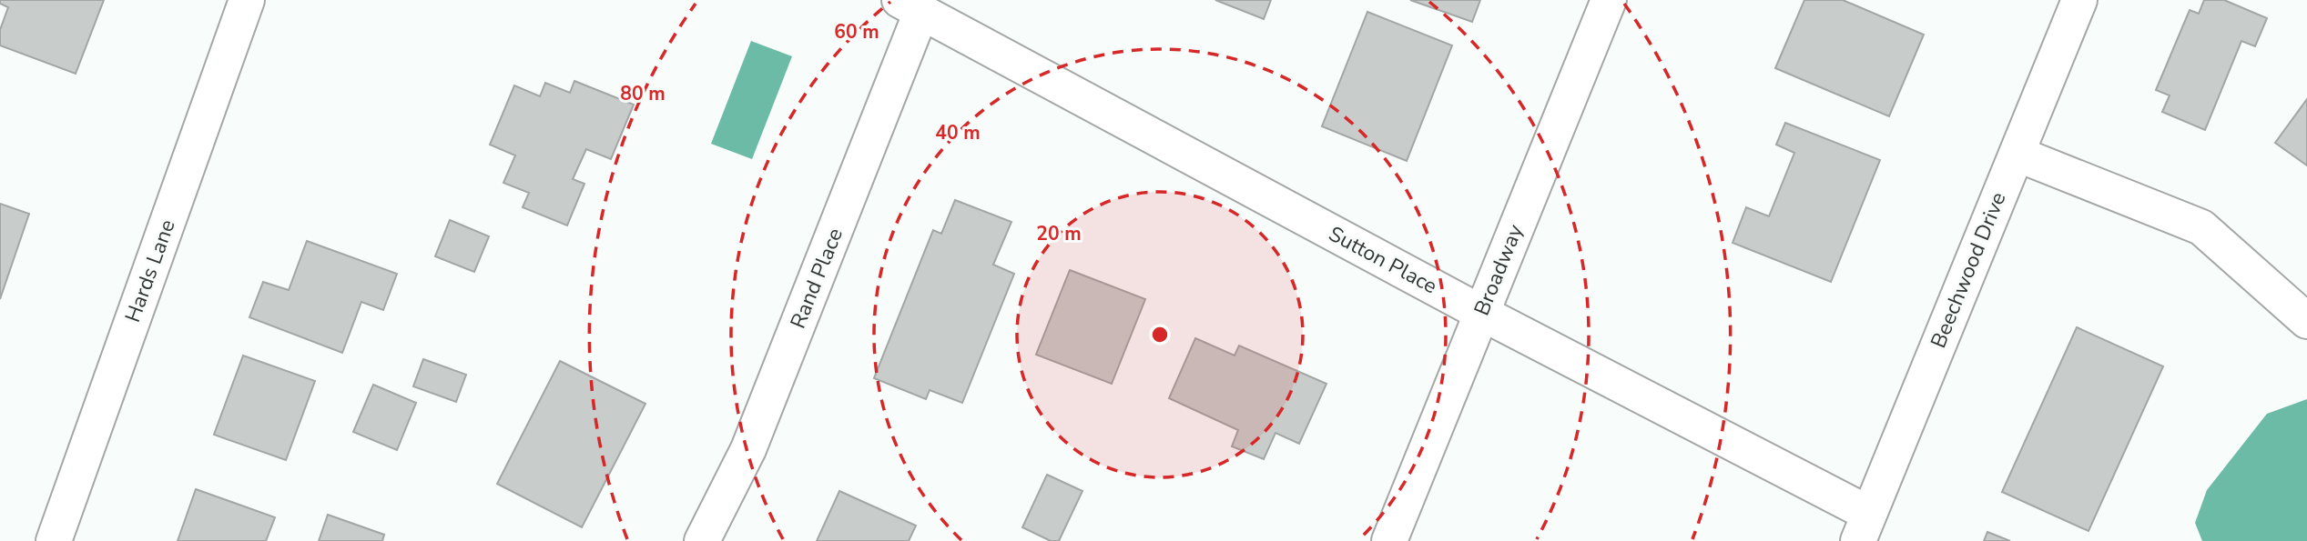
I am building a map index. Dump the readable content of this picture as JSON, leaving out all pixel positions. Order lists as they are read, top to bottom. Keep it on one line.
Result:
{"streets":{"street":["Sutton Place","Broadway","Beechwood Drive","Hards Lane","Rand Place"]},"crossings":[["Sutton Place","Broadway"],["Sutton Place","Beechwood Drive"],["Sutton Place","Rand Place"]],"rings":["60 m","80 m","40 m","20 m"]}
